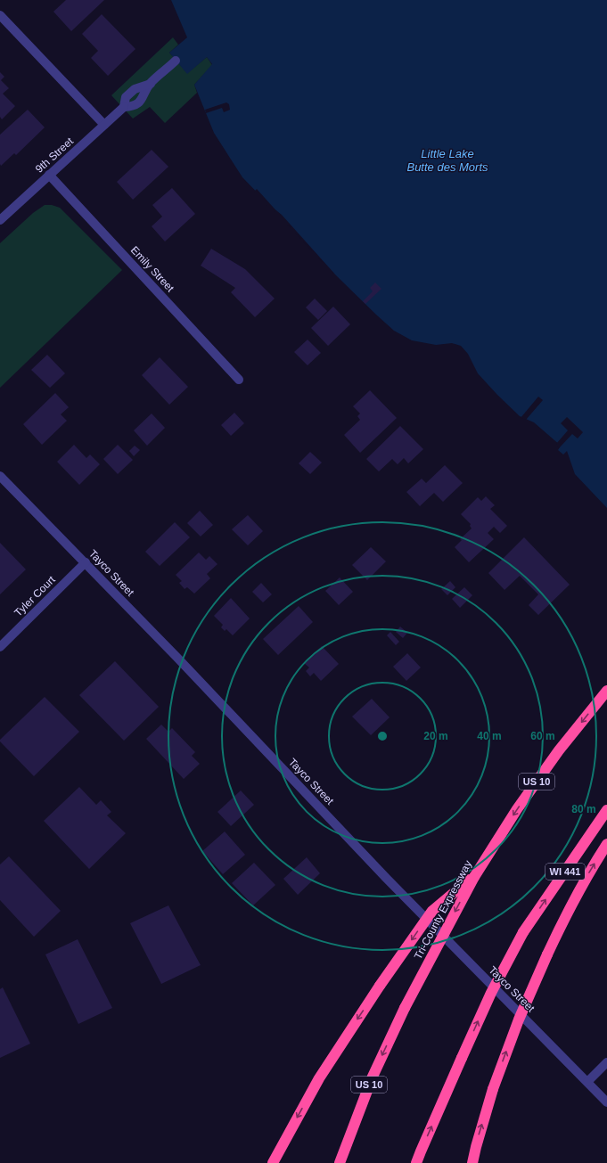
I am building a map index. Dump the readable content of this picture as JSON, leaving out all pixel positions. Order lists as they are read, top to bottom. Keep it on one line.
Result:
{"streets":{"highway":["US 10","WI 441","Tri-County Expressway"],"street":["9th Street","Emily Street","Tayco Street","Tyler Court"]},"crossings":[["9th Street","Emily Street"],["Tayco Street","Tyler Court"]],"water":["Little Lake Butte des Morts"],"rings":["20 m","40 m","60 m","80 m"]}
